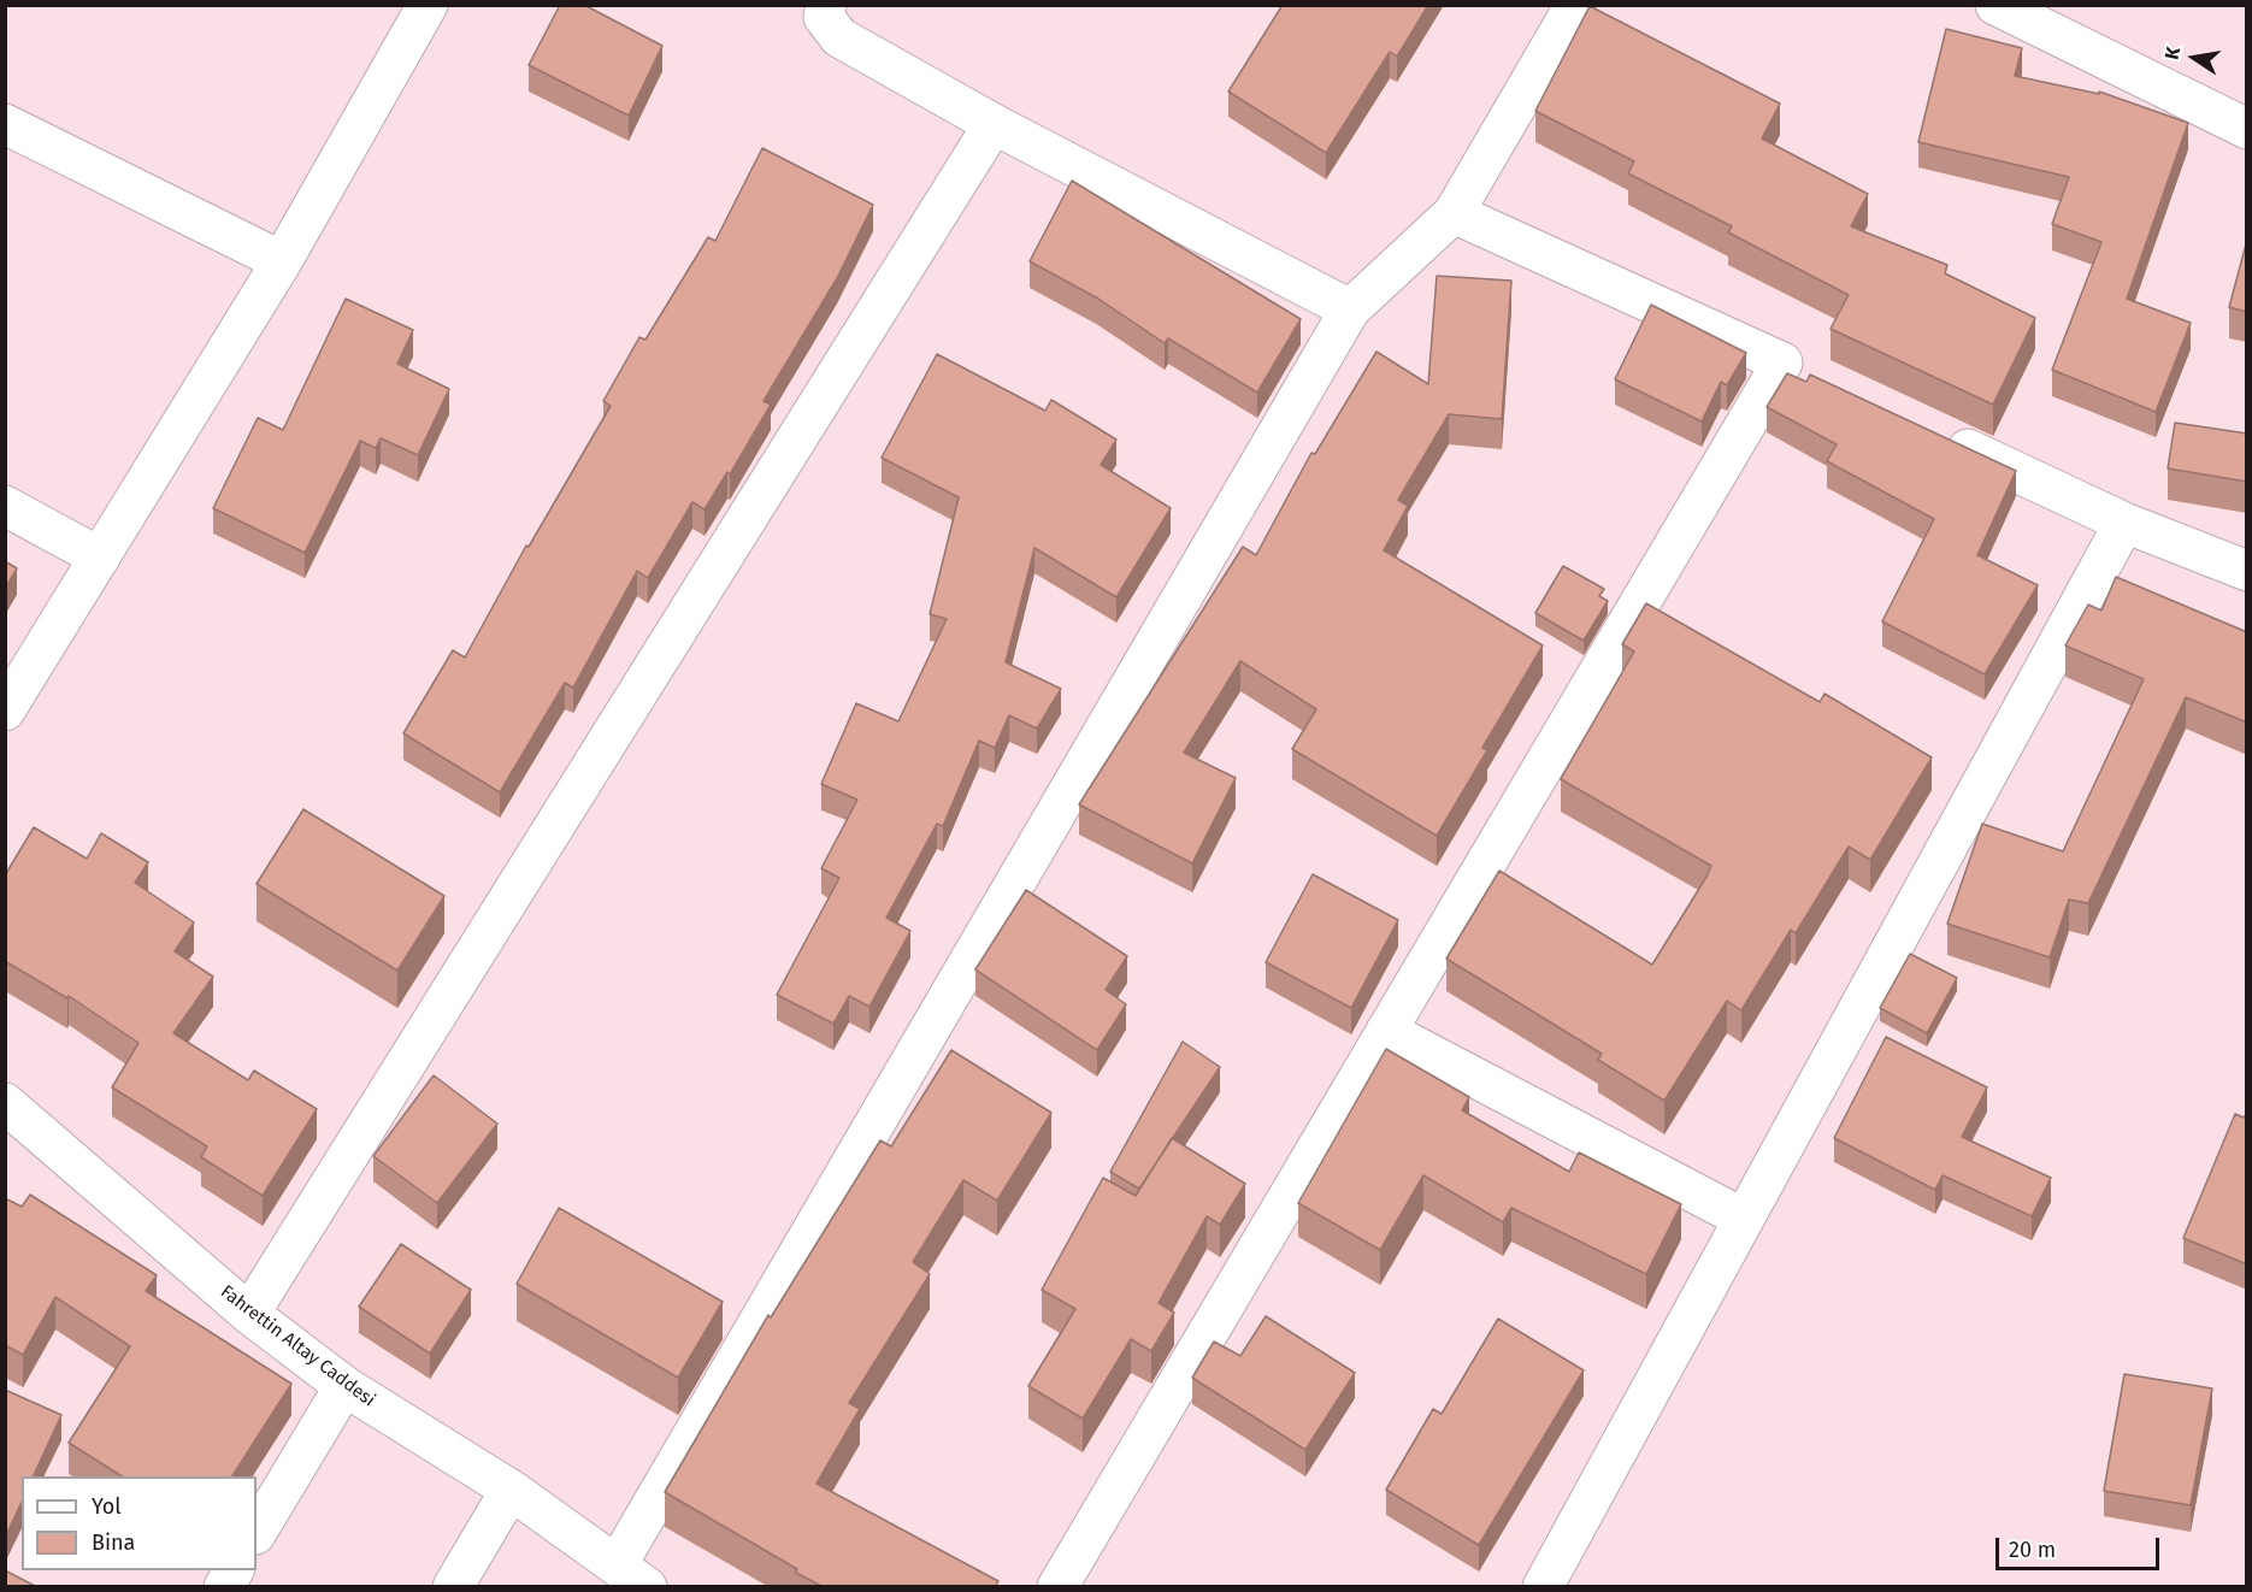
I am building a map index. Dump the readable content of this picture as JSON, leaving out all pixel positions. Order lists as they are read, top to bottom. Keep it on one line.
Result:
{"streets":{"street":["Fahrettin Altay Caddesi"]},"legend":["Yol","Bina"],"scale_bar":"20 m","north":"left"}
